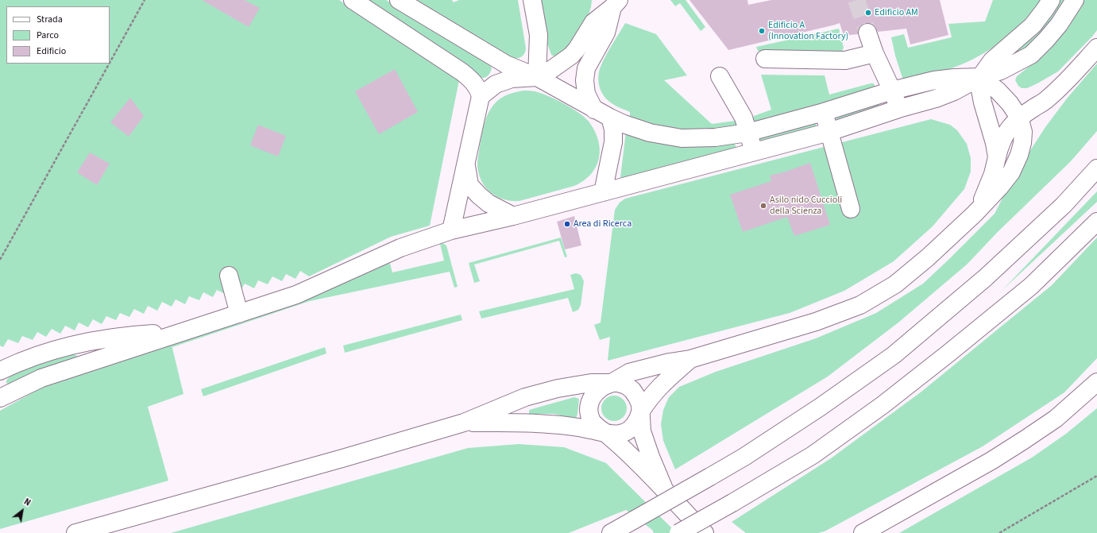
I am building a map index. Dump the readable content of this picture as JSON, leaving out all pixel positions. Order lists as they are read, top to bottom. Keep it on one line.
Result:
{"places":["Edificio AM","Edificio A (Innovation Factory)","Asilo nido Cuccioli della Scienza","Area di Ricerca"],"legend":["Strada","Parco","Edificio"],"north":"top right"}
